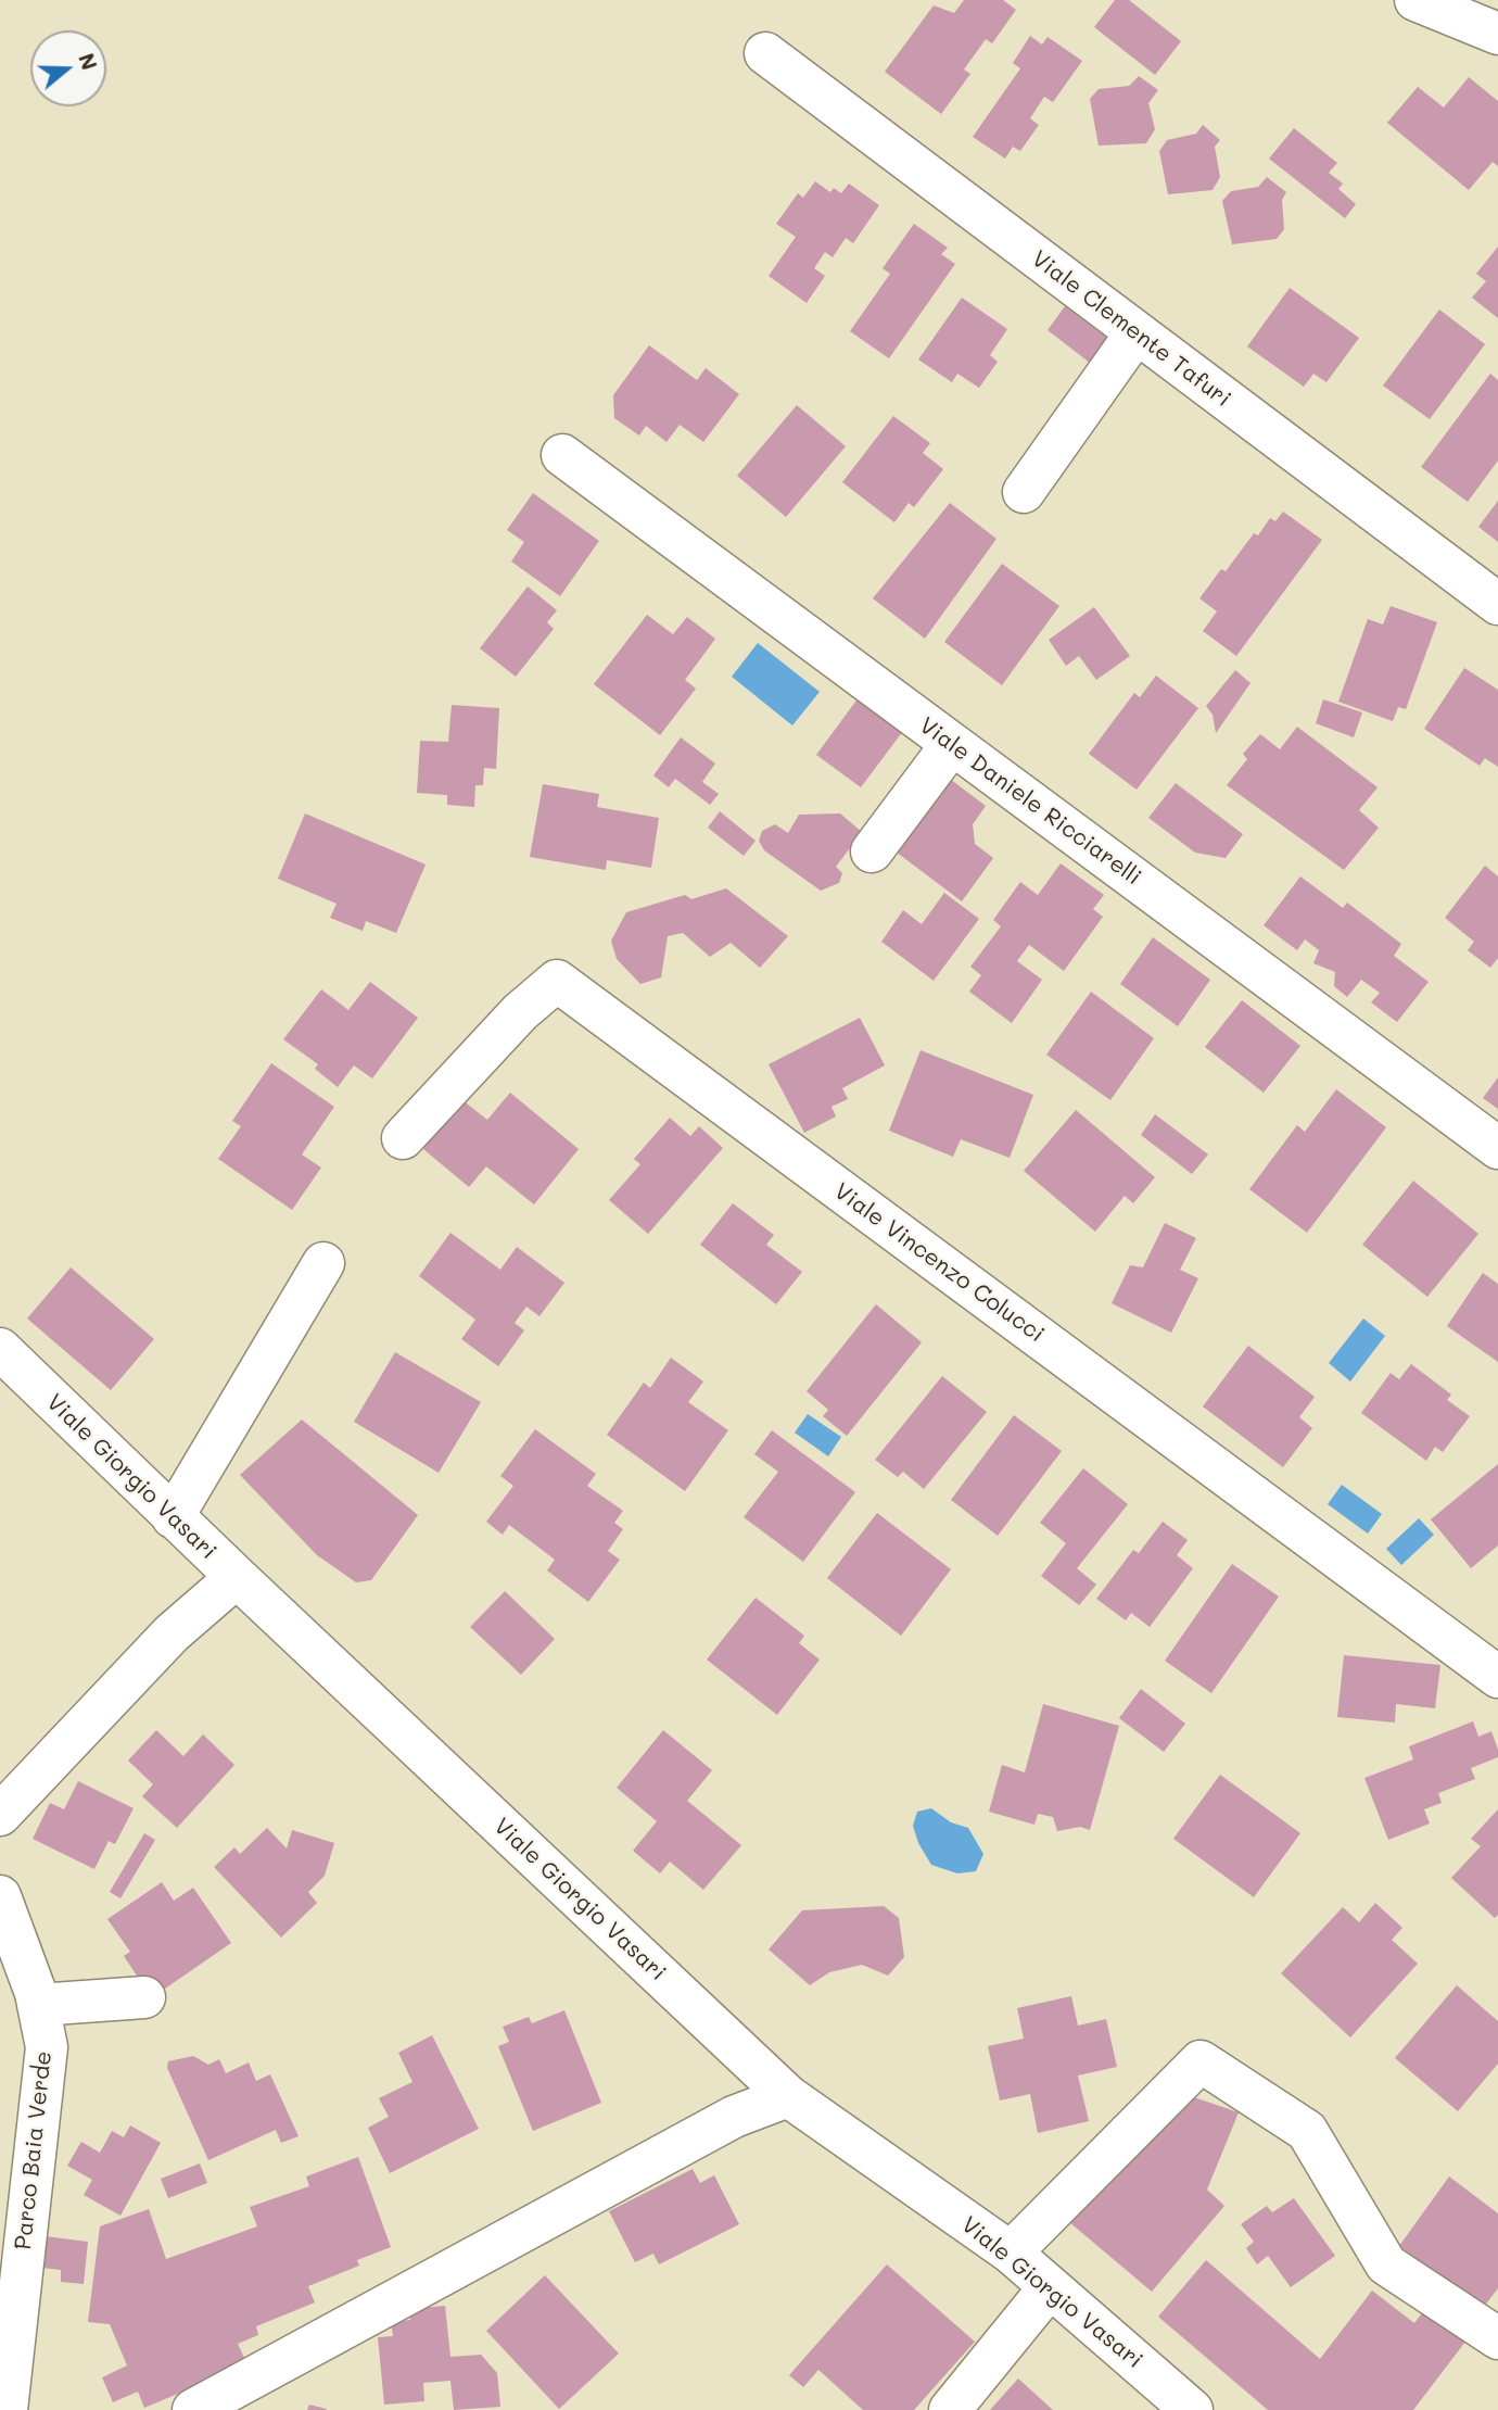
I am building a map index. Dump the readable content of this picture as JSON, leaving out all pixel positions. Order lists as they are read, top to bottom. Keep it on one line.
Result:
{"streets":{"street":["Viale Clemente Tafuri","Viale Daniele Ricciarelli","Viale Vincenzo Colucci","Viale Giorgio Vasari","Parco Baia Verde"]},"north":"right"}
